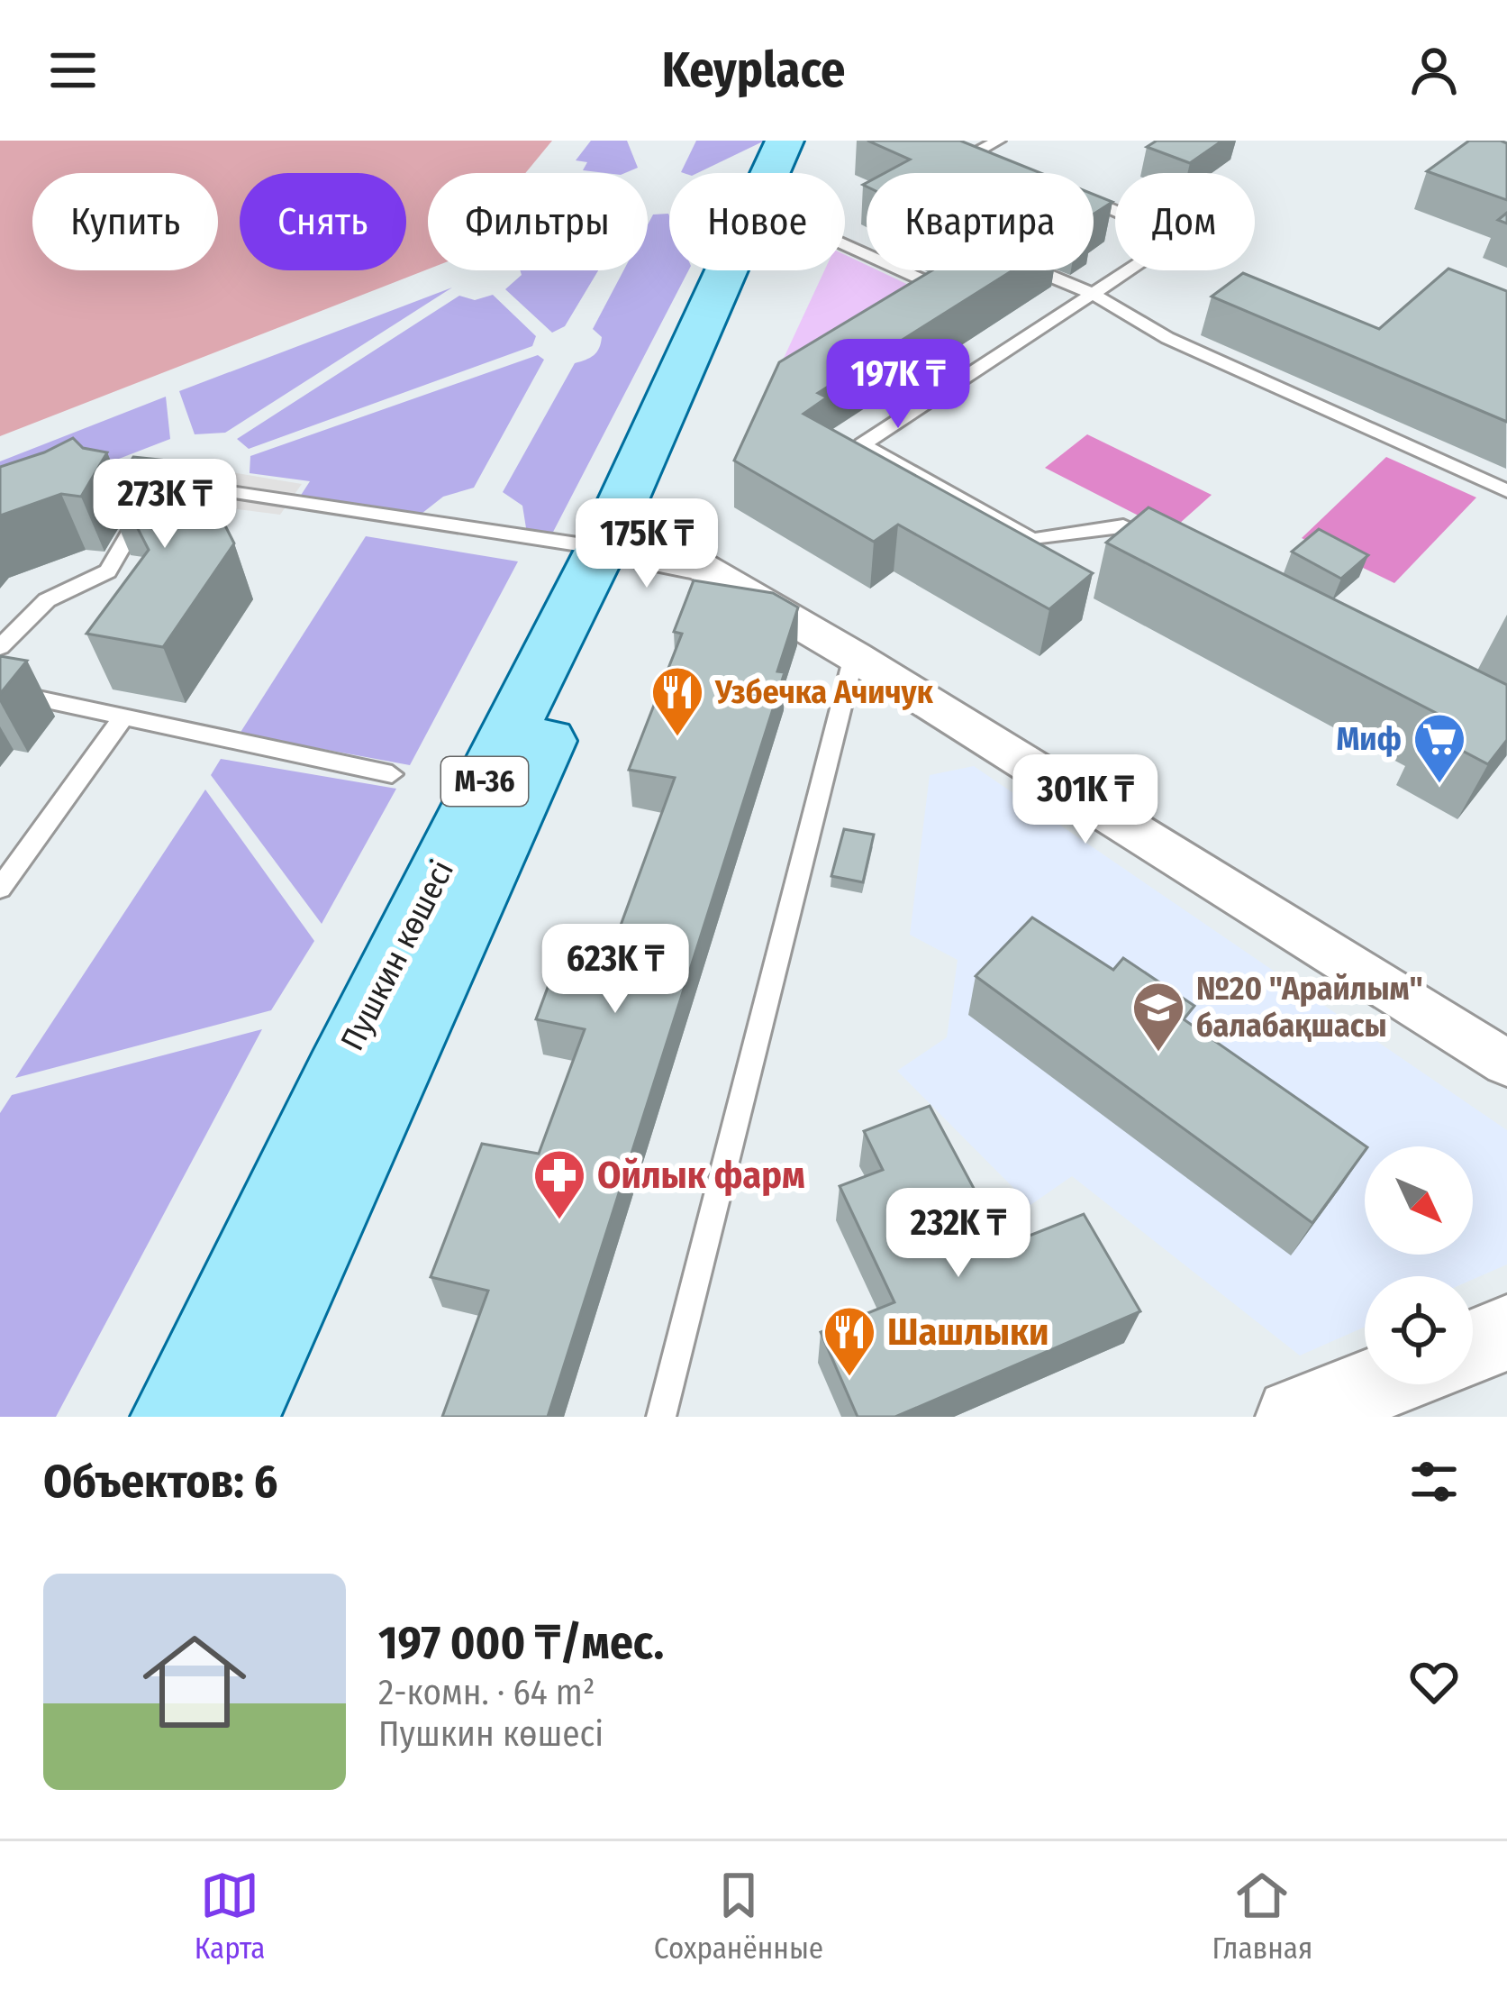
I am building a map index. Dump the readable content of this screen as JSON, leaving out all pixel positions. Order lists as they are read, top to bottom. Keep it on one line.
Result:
{"streets":{"main road":["M-36","Пушкин көшесі"]},"places":{"restaurant":["Узбечка Ачичук","Шашлыки"],"supermarket":["Миф"],"school or university":["№20 \"Арайлым\" балабақшасы"],"pharmacy":["Ойлык фарм"]},"north":"bottom right","page":{"header":"Keyplace","chip":["Купить","Снять","Фильтры","Новое","Квартира","Дом"],"price":["197K ₸","273K ₸","175K ₸","301K ₸","623K ₸","232K ₸"],"heading":"Объектов: 6","list":[{"name":"197 000 ₸/мес.","note":"2-комн. · 64 m² · Пушкин көшесі"}],"tabs":["Карта","Сохранённые","Главная"]}}
